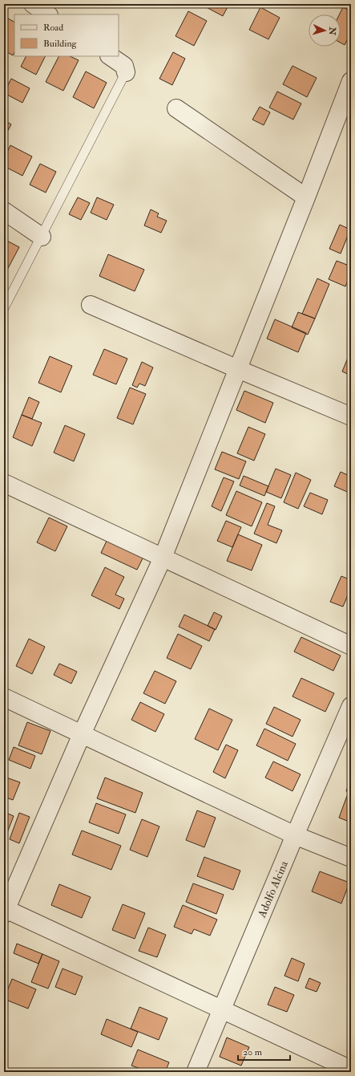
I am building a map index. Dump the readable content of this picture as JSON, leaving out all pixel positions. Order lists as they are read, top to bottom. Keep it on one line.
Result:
{"streets":{"street":["Adolfo Alcina"]},"legend":["Road","Building"],"scale_bar":"20 m","north":"right"}
